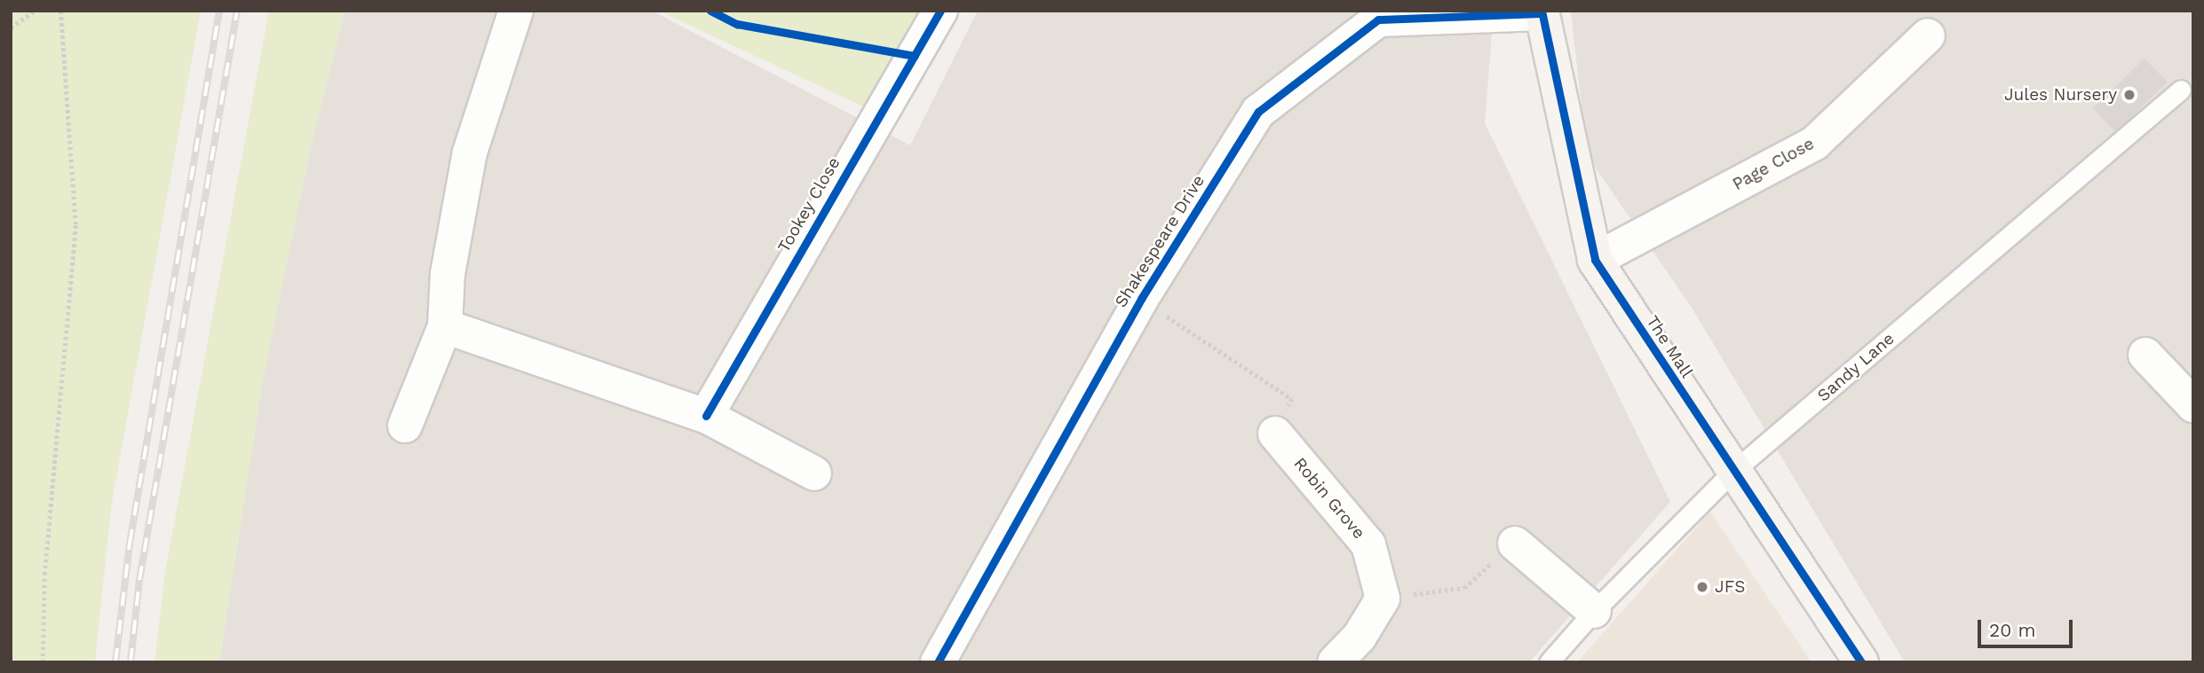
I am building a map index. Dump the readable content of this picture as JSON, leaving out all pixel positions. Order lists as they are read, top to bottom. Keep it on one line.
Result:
{"streets":{"street":["Page Close","Tookey Close","Shakespeare Drive","The Mall","Robin Grove"],"lane":["Sandy Lane"]},"crossings":[["Page Close","The Mall"],["Shakespeare Drive","The Mall"],["The Mall","Sandy Lane"]],"places":["Jules Nursery","JFS"],"scale_bar":"20 m"}
